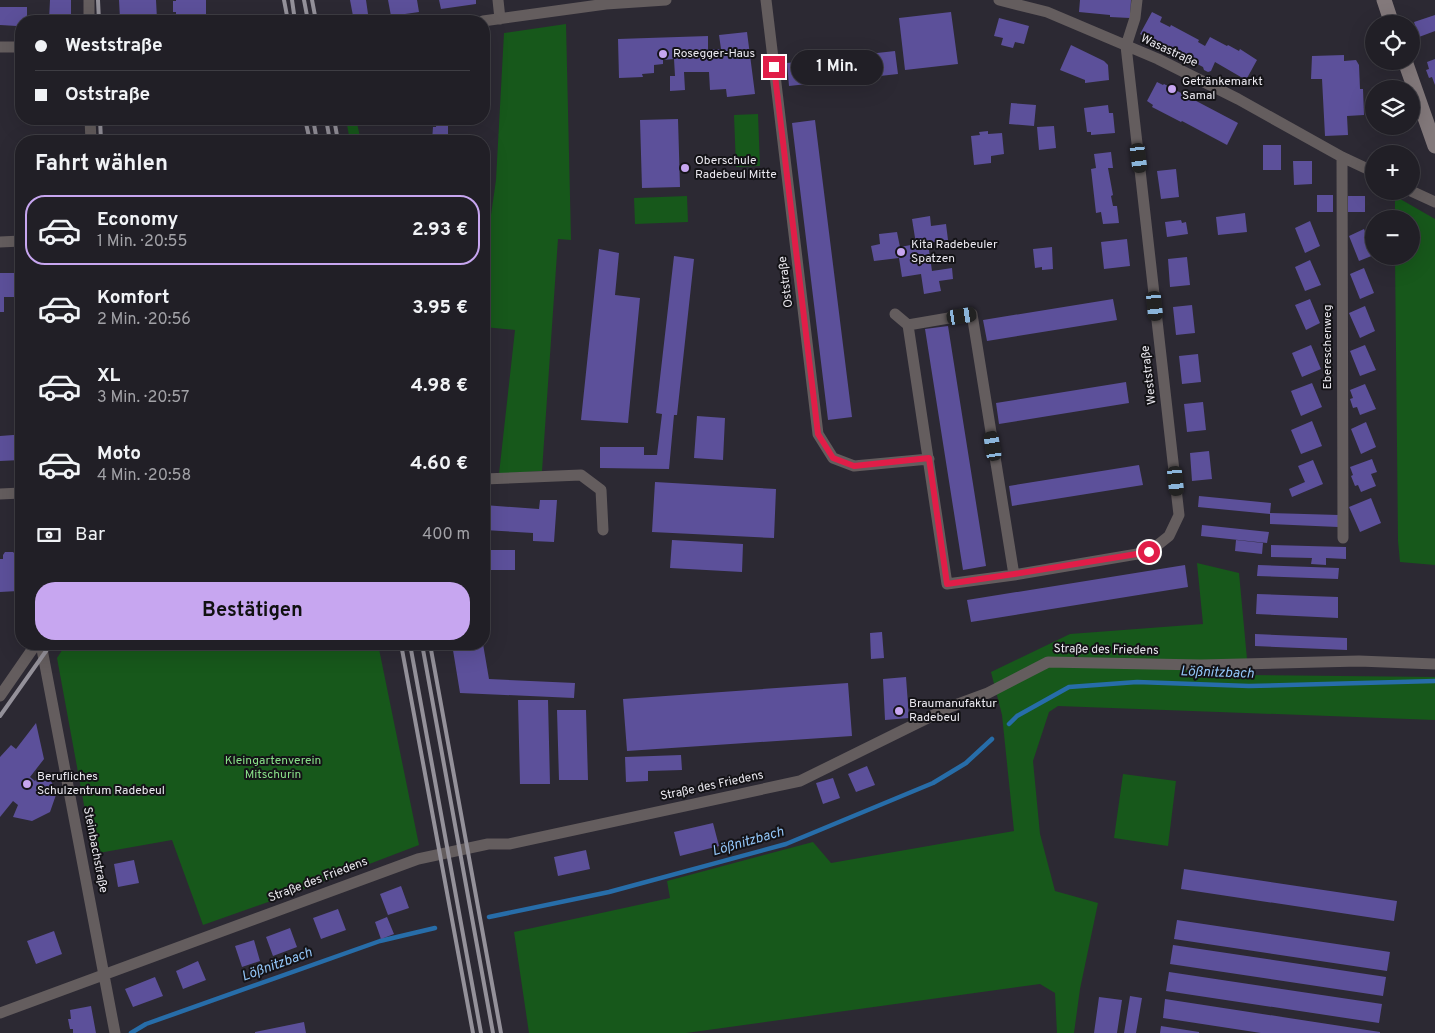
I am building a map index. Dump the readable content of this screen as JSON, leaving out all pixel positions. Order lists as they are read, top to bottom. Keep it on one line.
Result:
{"streets":{"street":["Wasastraße","Oststraße","Ebereschenweg","Weststraße","Straße des Friedens","Steinbachstraße"]},"crossings":[["Wasastraße","Ebereschenweg"],["Wasastraße","Weststraße"],["Oststraße","Weststraße"],["Straße des Friedens","Steinbachstraße"]],"water":["Lößnitzbach"],"parks":["Kleingartenverein Mitschurin"],"places":["Rosegger-Haus","Getränkemarkt Samal","Oberschule Radebeul Mitte","Kita Radebeuler Spatzen","Braumanufaktur Radebeul","Berufliches Schulzentrum Radebeul"],"page":{"map_buttons":["+","−"],"banner":["Weststraße","Oststraße"],"bubble":"1 Min.","heading":"Fahrt wählen","list":[{"name":"Economy","note":"1 Min. · 20:55","value":"2.93 €"},{"name":"Komfort","note":"2 Min. · 20:56","value":"3.95 €"},{"name":"XL","note":"3 Min. · 20:57","value":"4.98 €"},{"name":"Moto","note":"4 Min. · 20:58","value":"4.60 €"}],"pay":["Bar","400 m"],"buttons":"Bestätigen"}}
